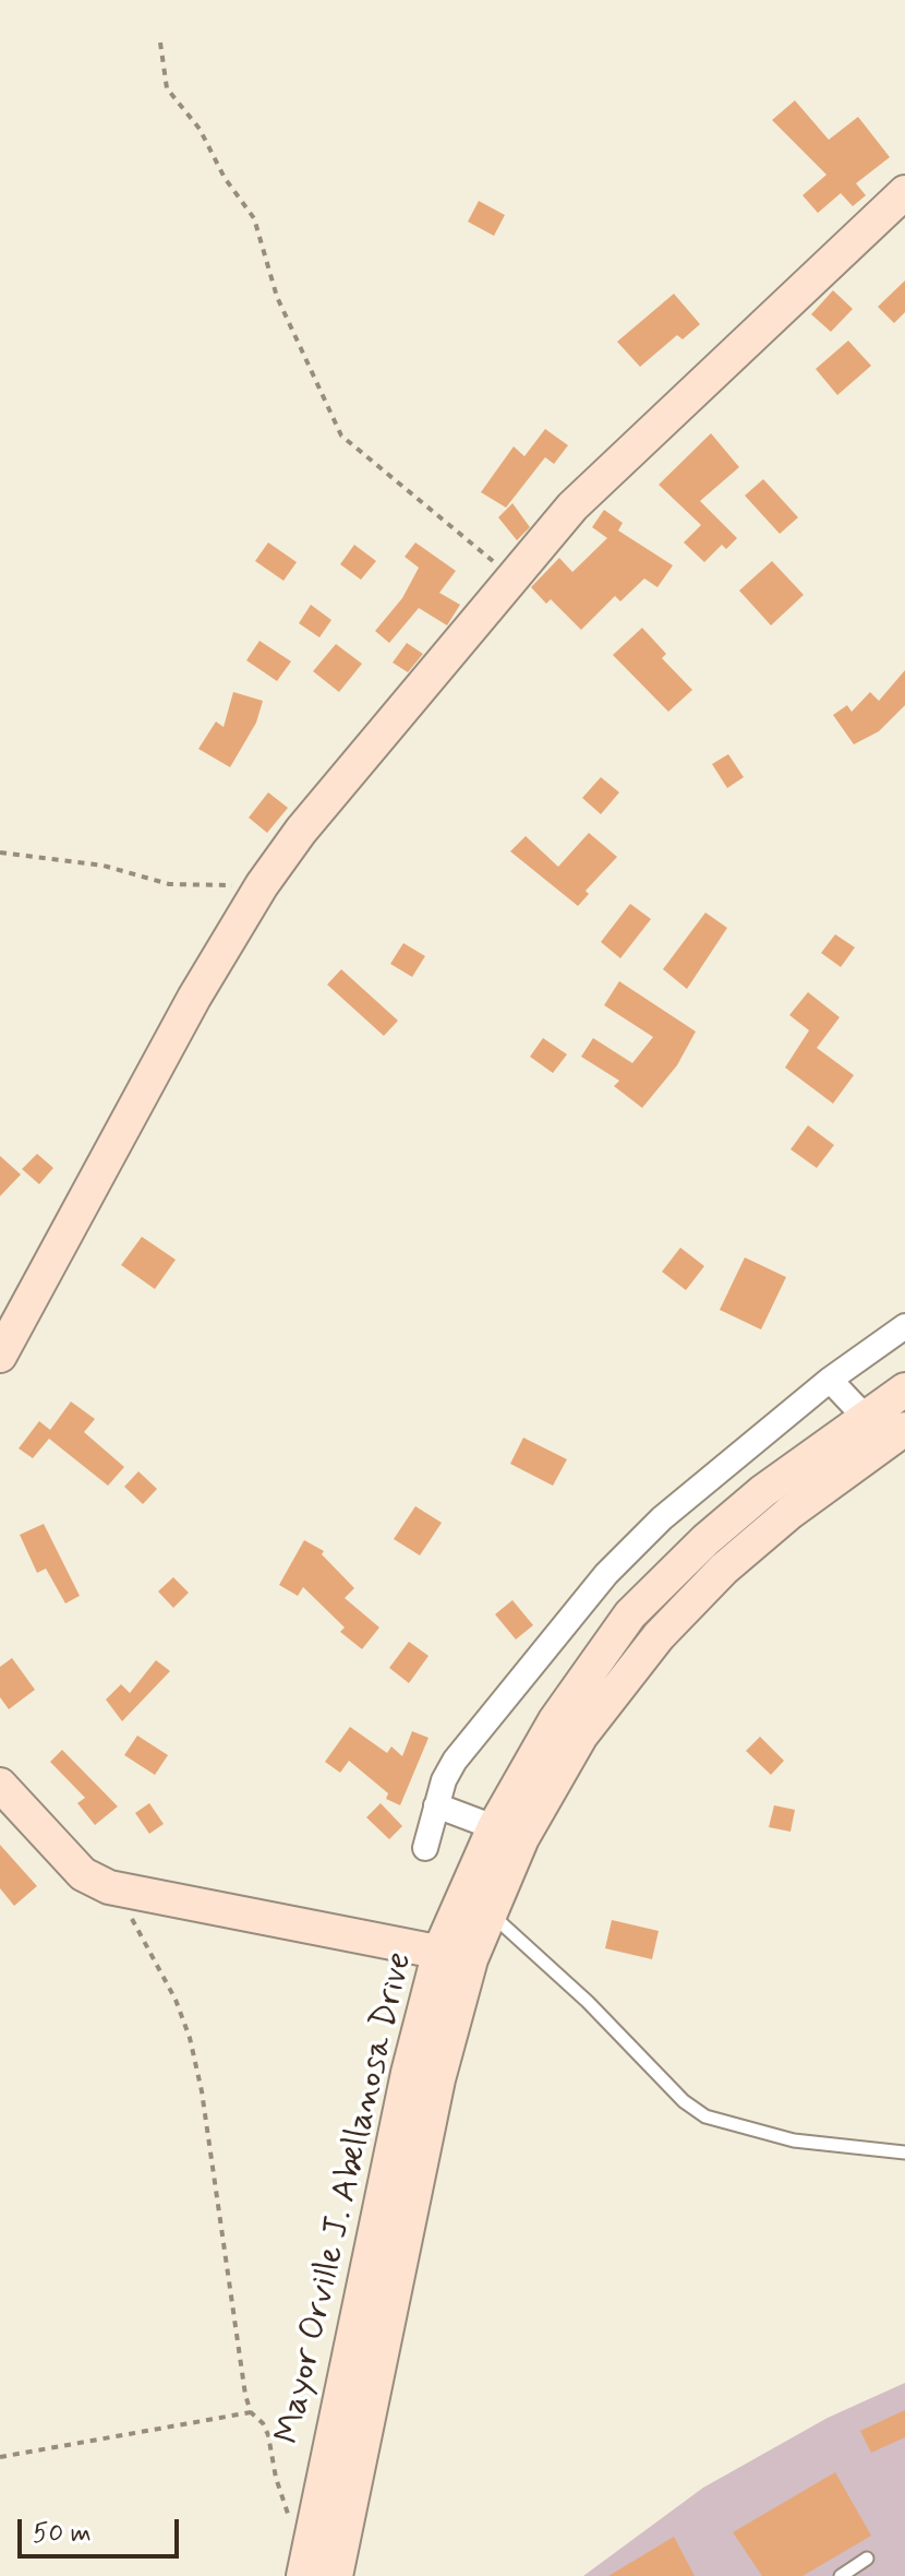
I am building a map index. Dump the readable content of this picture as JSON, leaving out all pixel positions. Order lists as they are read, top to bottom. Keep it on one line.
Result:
{"streets":{"main road":["Mayor Orville J. Abellanosa Drive"]},"scale_bar":"50 m"}
